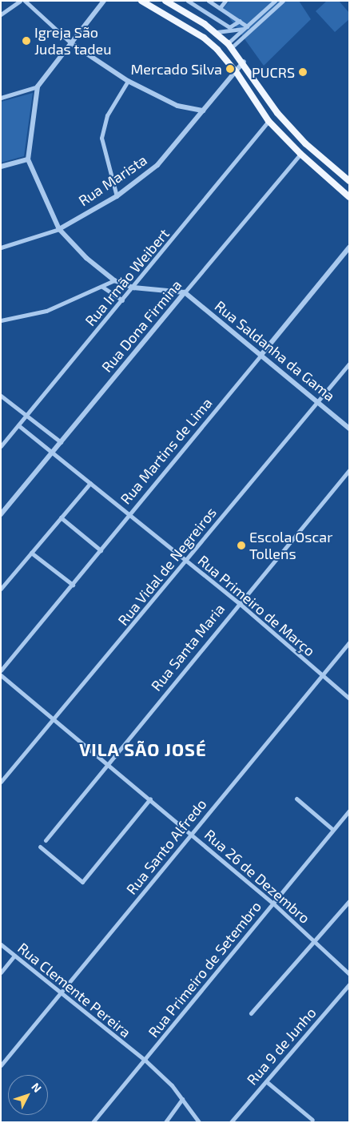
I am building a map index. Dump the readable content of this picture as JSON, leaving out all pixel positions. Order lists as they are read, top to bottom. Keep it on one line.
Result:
{"streets":{"street":["Rua Marista","Rua Irmão Weibert","Rua Dona Firmina","Rua Saldanha da Gama","Rua Martins de Lima","Rua Vidal de Negreiros","Rua Primeiro de Março","Rua Santa Maria","Rua Santo Alfredo","Rua 26 de Dezembro","Rua Primeiro de Setembro","Rua Clemente Pereira","Rua 9 de Junho"]},"crossings":[["Rua Irmão Weibert","Rua Primeiro de Março"],["Rua Dona Firmina","Rua Saldanha da Gama"],["Rua Dona Firmina","Rua Primeiro de Março"],["Rua Saldanha da Gama","Rua Martins de Lima"],["Rua Saldanha da Gama","Rua Vidal de Negreiros"],["Rua Martins de Lima","Rua Primeiro de Março"],["Rua Vidal de Negreiros","Rua Primeiro de Março"],["Rua Vidal de Negreiros","Rua 26 de Dezembro"],["Rua Primeiro de Março","Rua Santa Maria"],["Rua Primeiro de Março","Rua Santo Alfredo"],["Rua Santa Maria","Rua 26 de Dezembro"],["Rua Santo Alfredo","Rua 26 de Dezembro"],["Rua Santo Alfredo","Rua Clemente Pereira"],["Rua 26 de Dezembro","Rua Primeiro de Setembro"],["Rua Primeiro de Setembro","Rua Clemente Pereira"]],"districts":["VILA SÃO JOSÉ"],"places":["Igreja São Judas tadeu","Mercado Silva","PUCRS","Escola Oscar Tollens"],"north":"top right"}
